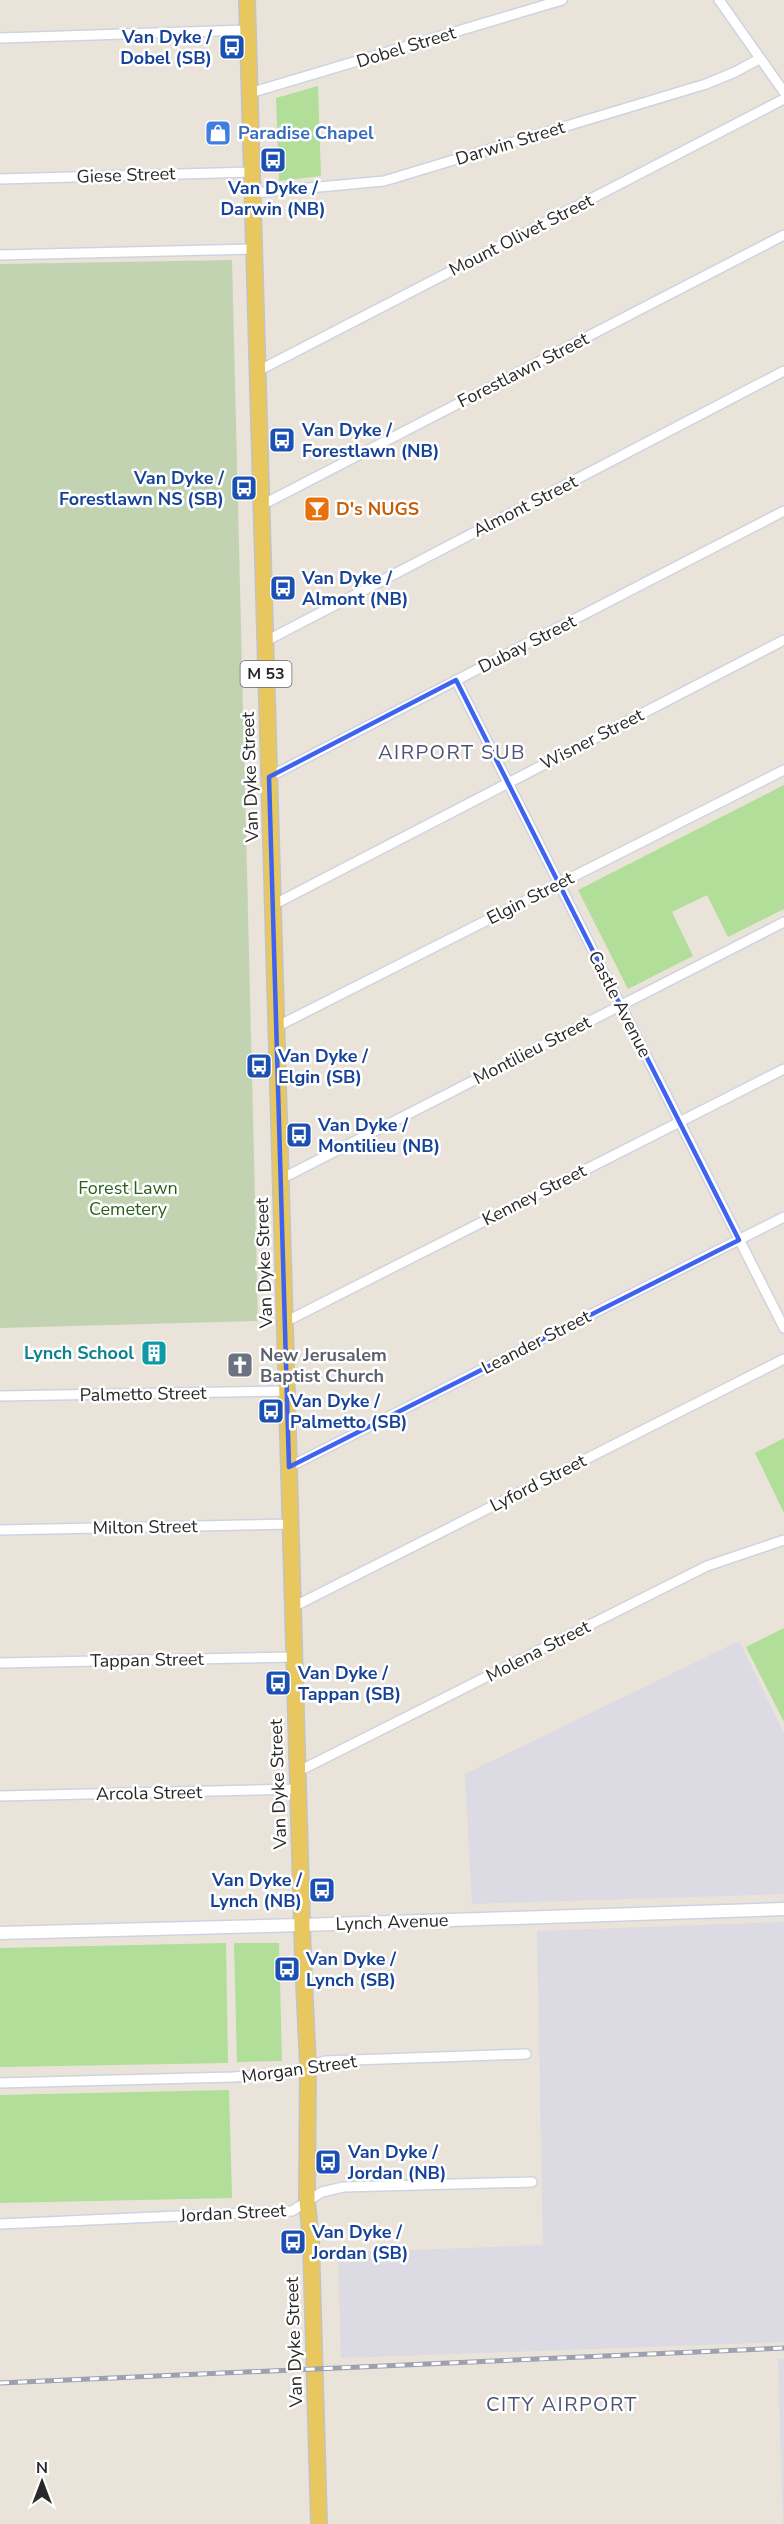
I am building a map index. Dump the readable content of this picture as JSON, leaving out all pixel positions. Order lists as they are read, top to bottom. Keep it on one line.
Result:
{"streets":{"main road":["M 53","Van Dyke Street"],"street":["Dobel Street","Darwin Street","Giese Street","Mount Olivet Street","Forestlawn Street","Almont Street","Dubay Street","Wisner Street","Elgin Street","Castle Avenue","Montilieu Street","Kenney Street","Leander Street","Palmetto Street","Lyford Street","Milton Street","Molena Street","Tappan Street","Arcola Street","Lynch Avenue","Morgan Street","Jordan Street"]},"crossings":[["Dobel Street","Van Dyke Street"],["Darwin Street","Van Dyke Street"],["Giese Street","Van Dyke Street"],["Mount Olivet Street","Van Dyke Street"],["Forestlawn Street","Van Dyke Street"],["Almont Street","Van Dyke Street"],["Dubay Street","Van Dyke Street"],["Dubay Street","Castle Avenue"],["Wisner Street","Van Dyke Street"],["Wisner Street","Castle Avenue"],["Van Dyke Street","Elgin Street"],["Van Dyke Street","Montilieu Street"],["Van Dyke Street","Kenney Street"],["Van Dyke Street","Leander Street"],["Van Dyke Street","Palmetto Street"],["Van Dyke Street","Lyford Street"],["Van Dyke Street","Milton Street"],["Van Dyke Street","Molena Street"],["Van Dyke Street","Tappan Street"],["Van Dyke Street","Arcola Street"],["Van Dyke Street","Lynch Avenue"],["Van Dyke Street","Morgan Street"],["Van Dyke Street","Jordan Street"],["Elgin Street","Castle Avenue"],["Castle Avenue","Montilieu Street"],["Castle Avenue","Kenney Street"],["Castle Avenue","Leander Street"]],"districts":["AIRPORT SUB","CITY AIRPORT"],"parks":["Forest Lawn Cemetery"],"places":{"bus stop":["Van Dyke / Dobel (SB)","Van Dyke / Darwin (NB)","Van Dyke / Forestlawn (NB)","Van Dyke / Forestlawn NS (SB)","Van Dyke / Almont (NB)","Van Dyke / Elgin (SB)","Van Dyke / Montilieu (NB)","Van Dyke / Palmetto (SB)","Van Dyke / Tappan (SB)","Van Dyke / Lynch (NB)","Van Dyke / Lynch (SB)","Van Dyke / Jordan (NB)","Van Dyke / Jordan (SB)"],"shop":["Paradise Chapel"],"bar":["D's NUGS"],"building":["Lynch School"],"church":["New Jerusalem Baptist Church"]},"north":"top"}
